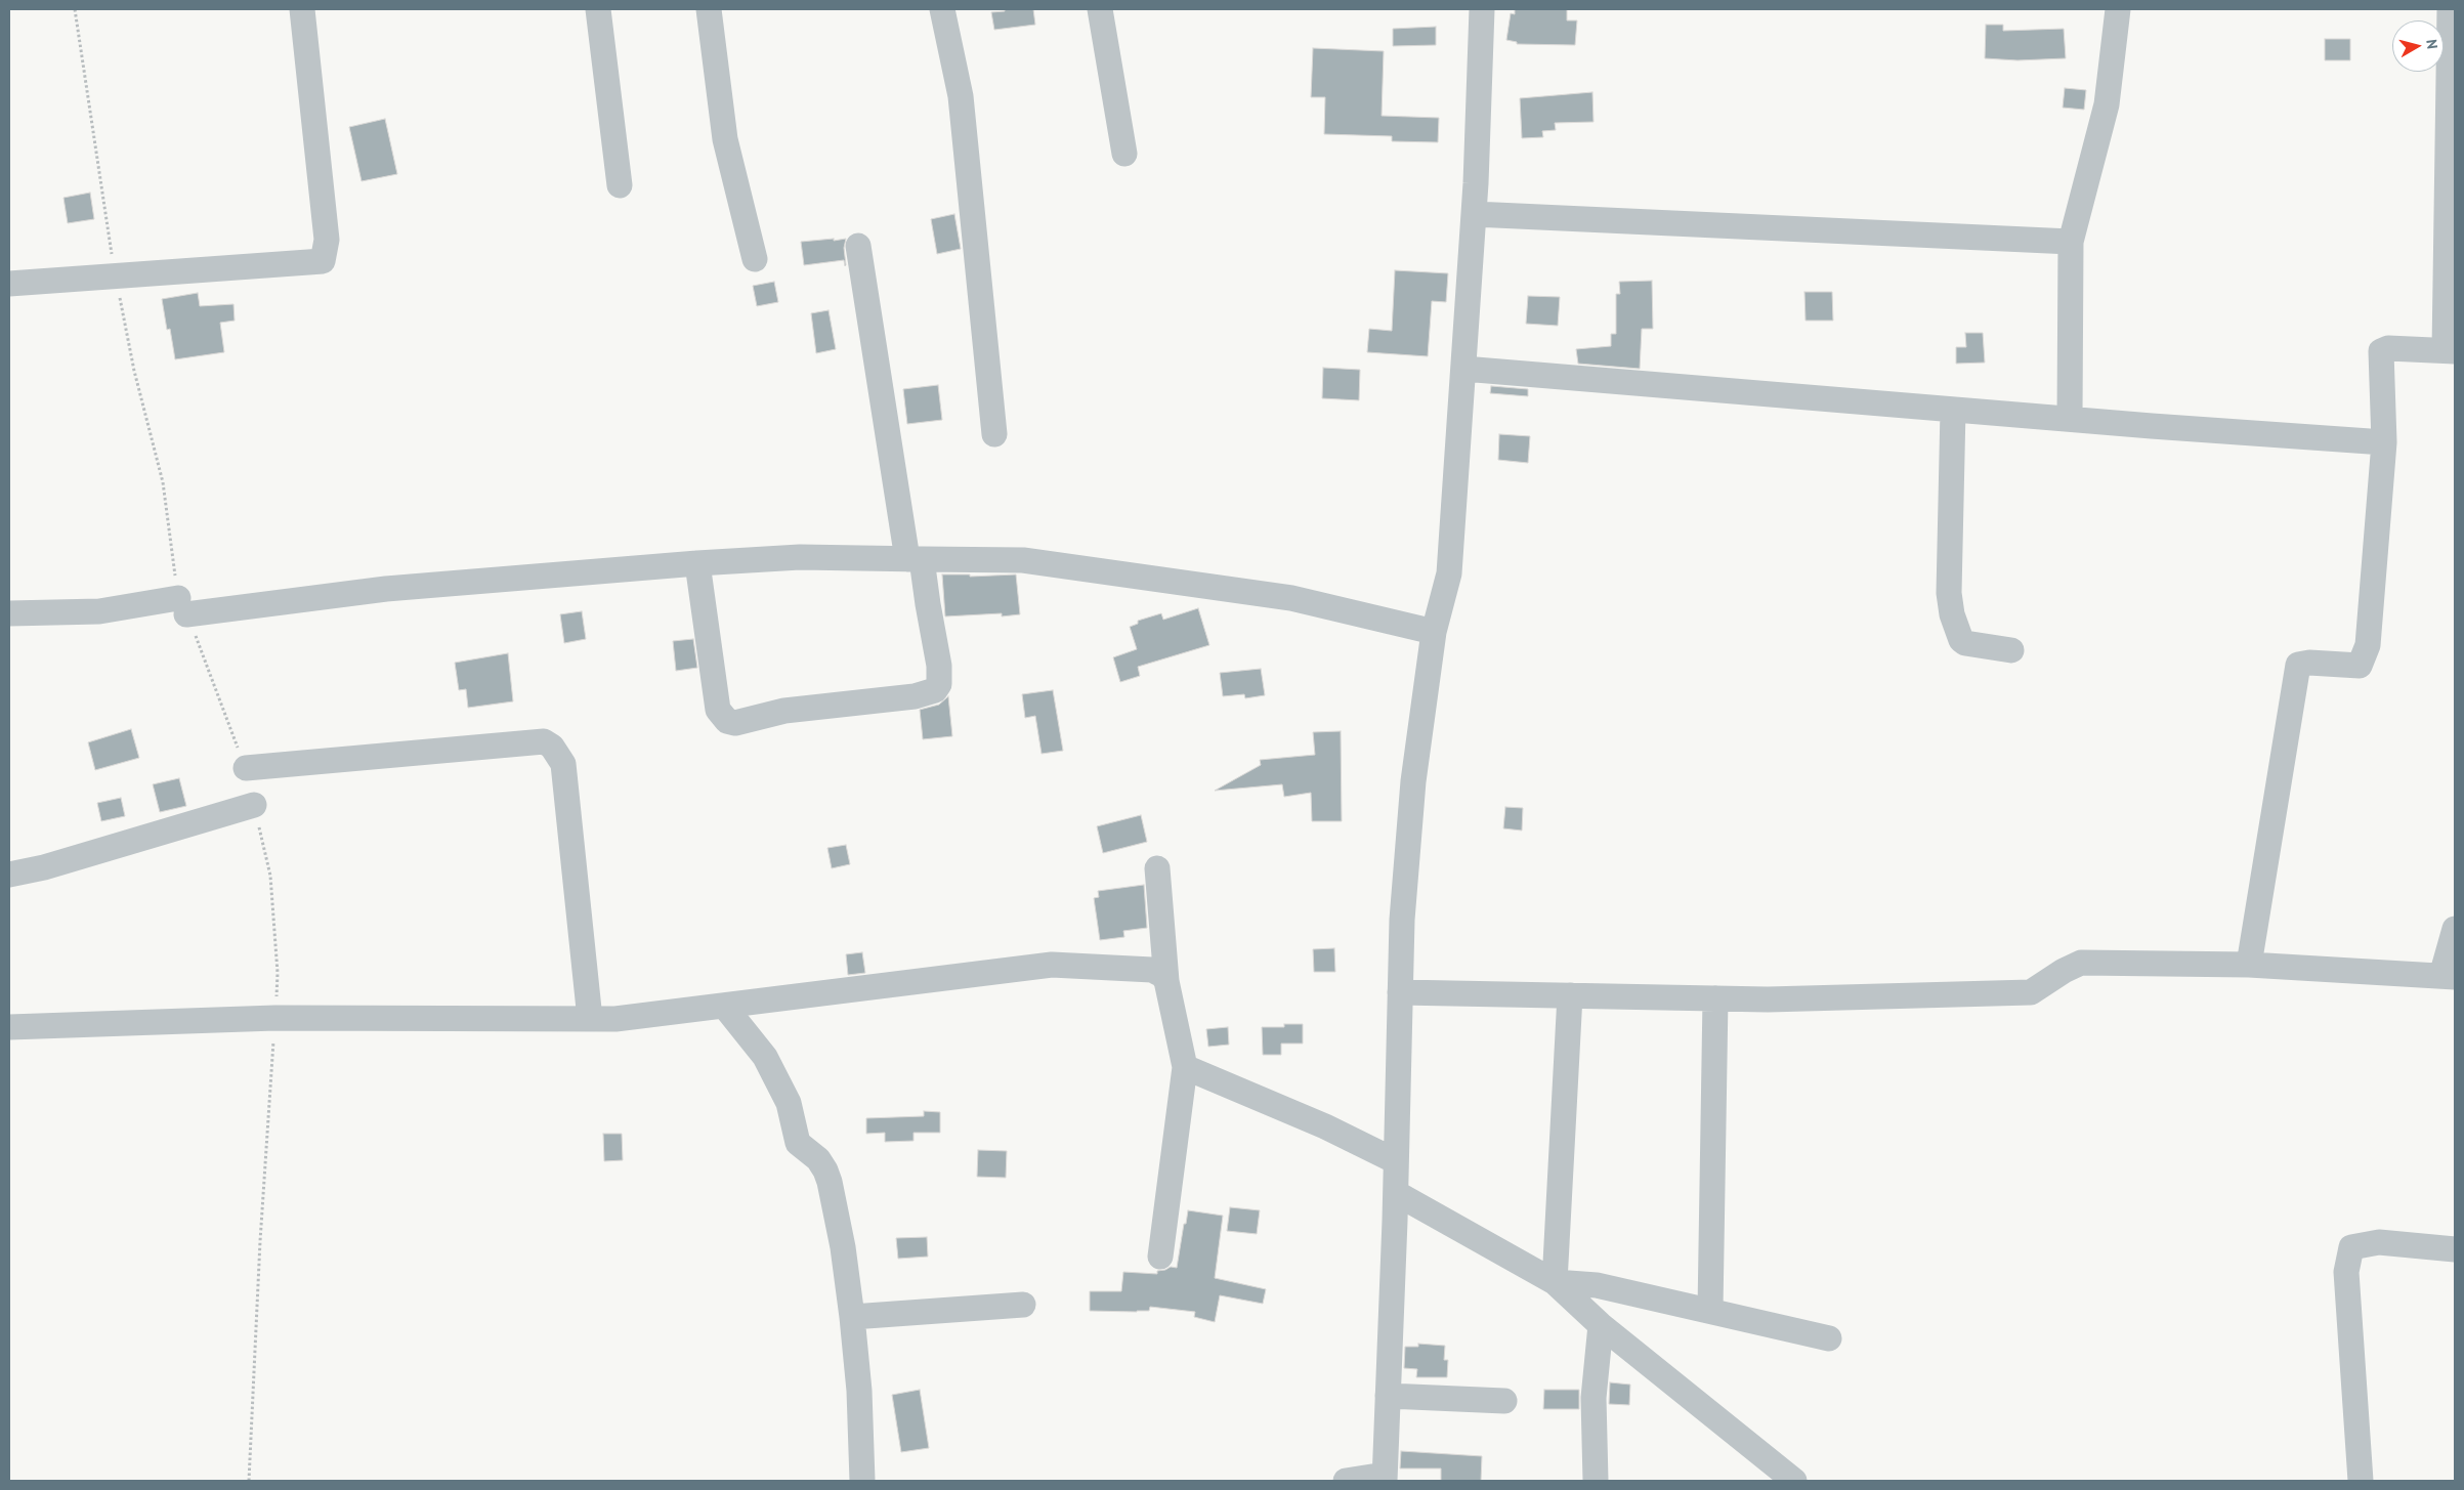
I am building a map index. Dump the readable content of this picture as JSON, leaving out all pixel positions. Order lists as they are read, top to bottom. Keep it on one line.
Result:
{"north":"right"}
